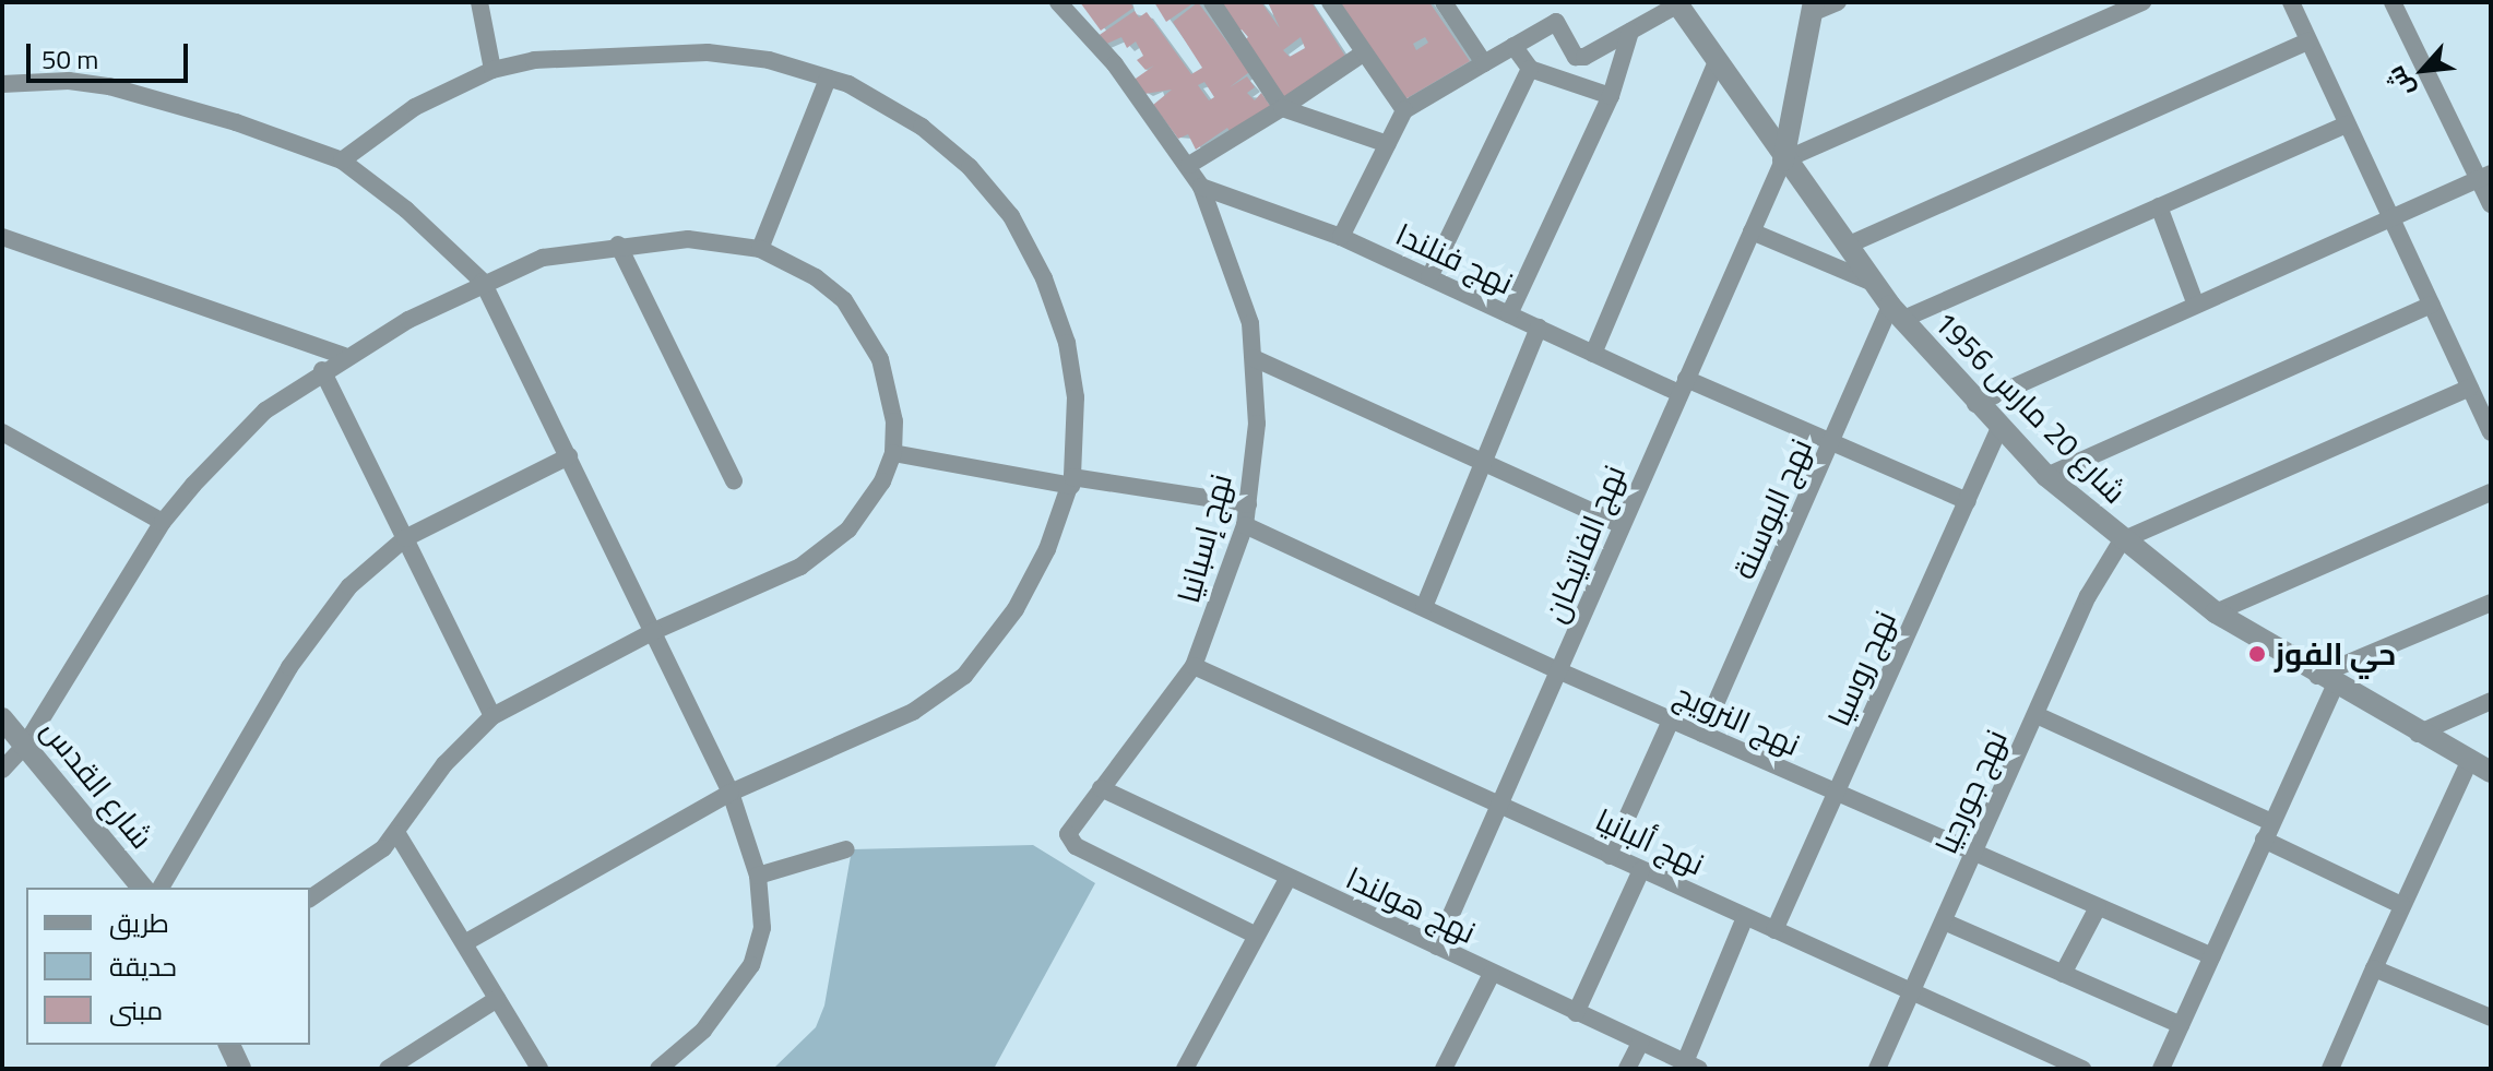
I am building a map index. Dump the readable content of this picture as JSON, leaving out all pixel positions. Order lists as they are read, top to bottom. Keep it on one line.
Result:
{"streets":{"street":["نهج فنلندا","شارع 20 مارس 1956","نهج البوسنة","نهج إسبانيا","نهج الفاتيكان","نهج روسيا","نهج النرويج","شارع القدس","نهج جورجيا","نهج ألبانيا","نهج هولندا"]},"crossings":[["نهج فنلندا","نهج البوسنة"],["نهج فنلندا","نهج إسبانيا"],["نهج فنلندا","نهج الفاتيكان"],["نهج فنلندا","نهج روسيا"],["شارع 20 مارس 1956","نهج البوسنة"],["شارع 20 مارس 1956","نهج الفاتيكان"],["شارع 20 مارس 1956","نهج روسيا"],["شارع 20 مارس 1956","نهج جورجيا"],["نهج البوسنة","نهج النرويج"],["نهج إسبانيا","نهج النرويج"],["نهج إسبانيا","نهج ألبانيا"],["نهج إسبانيا","نهج هولندا"],["نهج الفاتيكان","نهج النرويج"],["نهج الفاتيكان","نهج ألبانيا"],["نهج الفاتيكان","نهج هولندا"],["نهج روسيا","نهج النرويج"],["نهج روسيا","نهج ألبانيا"],["نهج النرويج","نهج جورجيا"],["نهج جورجيا","نهج ألبانيا"]],"places":["حي الفوز"],"legend":["طريق","حديقة","مبنى"],"scale_bar":"50 m","north":"bottom left"}
